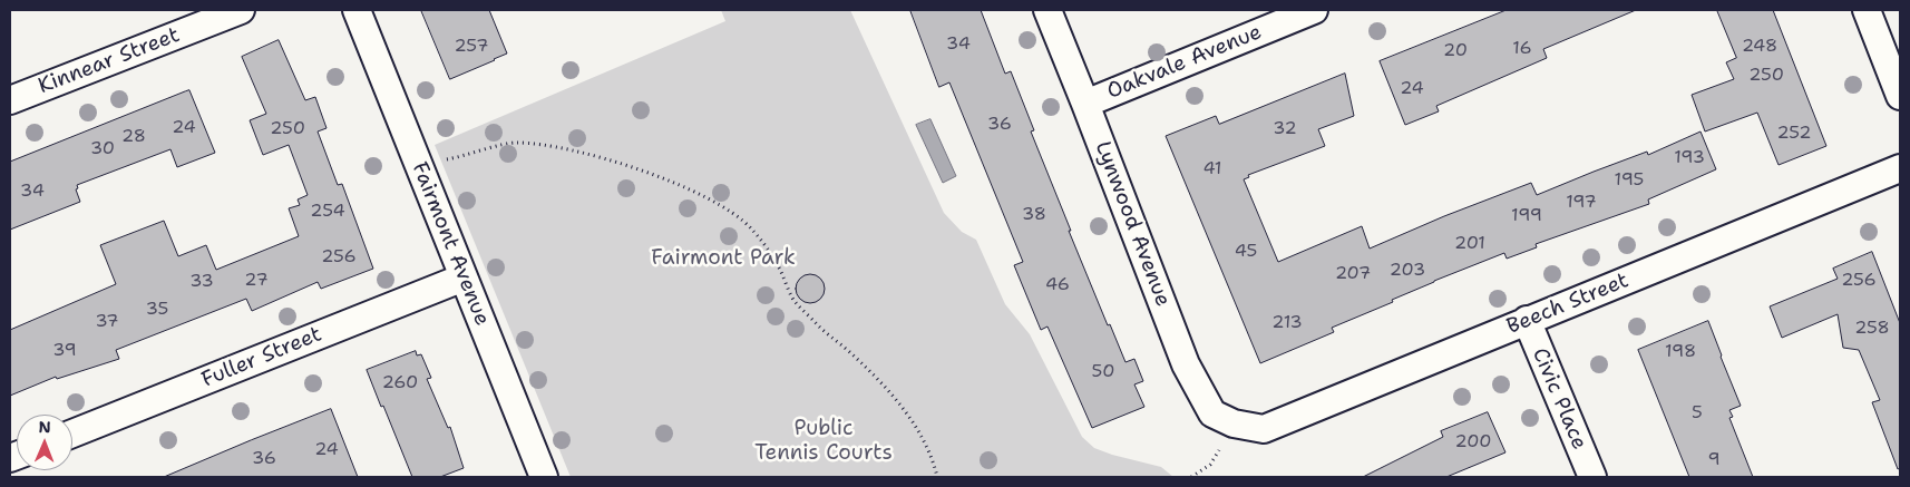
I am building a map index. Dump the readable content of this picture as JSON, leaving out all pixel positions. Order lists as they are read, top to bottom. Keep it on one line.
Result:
{"streets":{"street":["Kinnear Street","Oakvale Avenue","Lynwood Avenue","Fairmont Avenue","Beech Street","Fuller Street","Civic Place"]},"crossings":[["Oakvale Avenue","Lynwood Avenue"],["Lynwood Avenue","Beech Street"],["Fairmont Avenue","Fuller Street"],["Beech Street","Civic Place"]],"parks":["Fairmont Park","Public Tennis Courts"],"house_numbers":["34","257","248","16","20","250","24","36","24","250","32","252","28","30","193","41","195","34","197","254","38","199","201","45","256","203","207","27","256","33","46","35","37","213","258","39","198","50","260","5","200","24","36","9"],"north":"top"}
